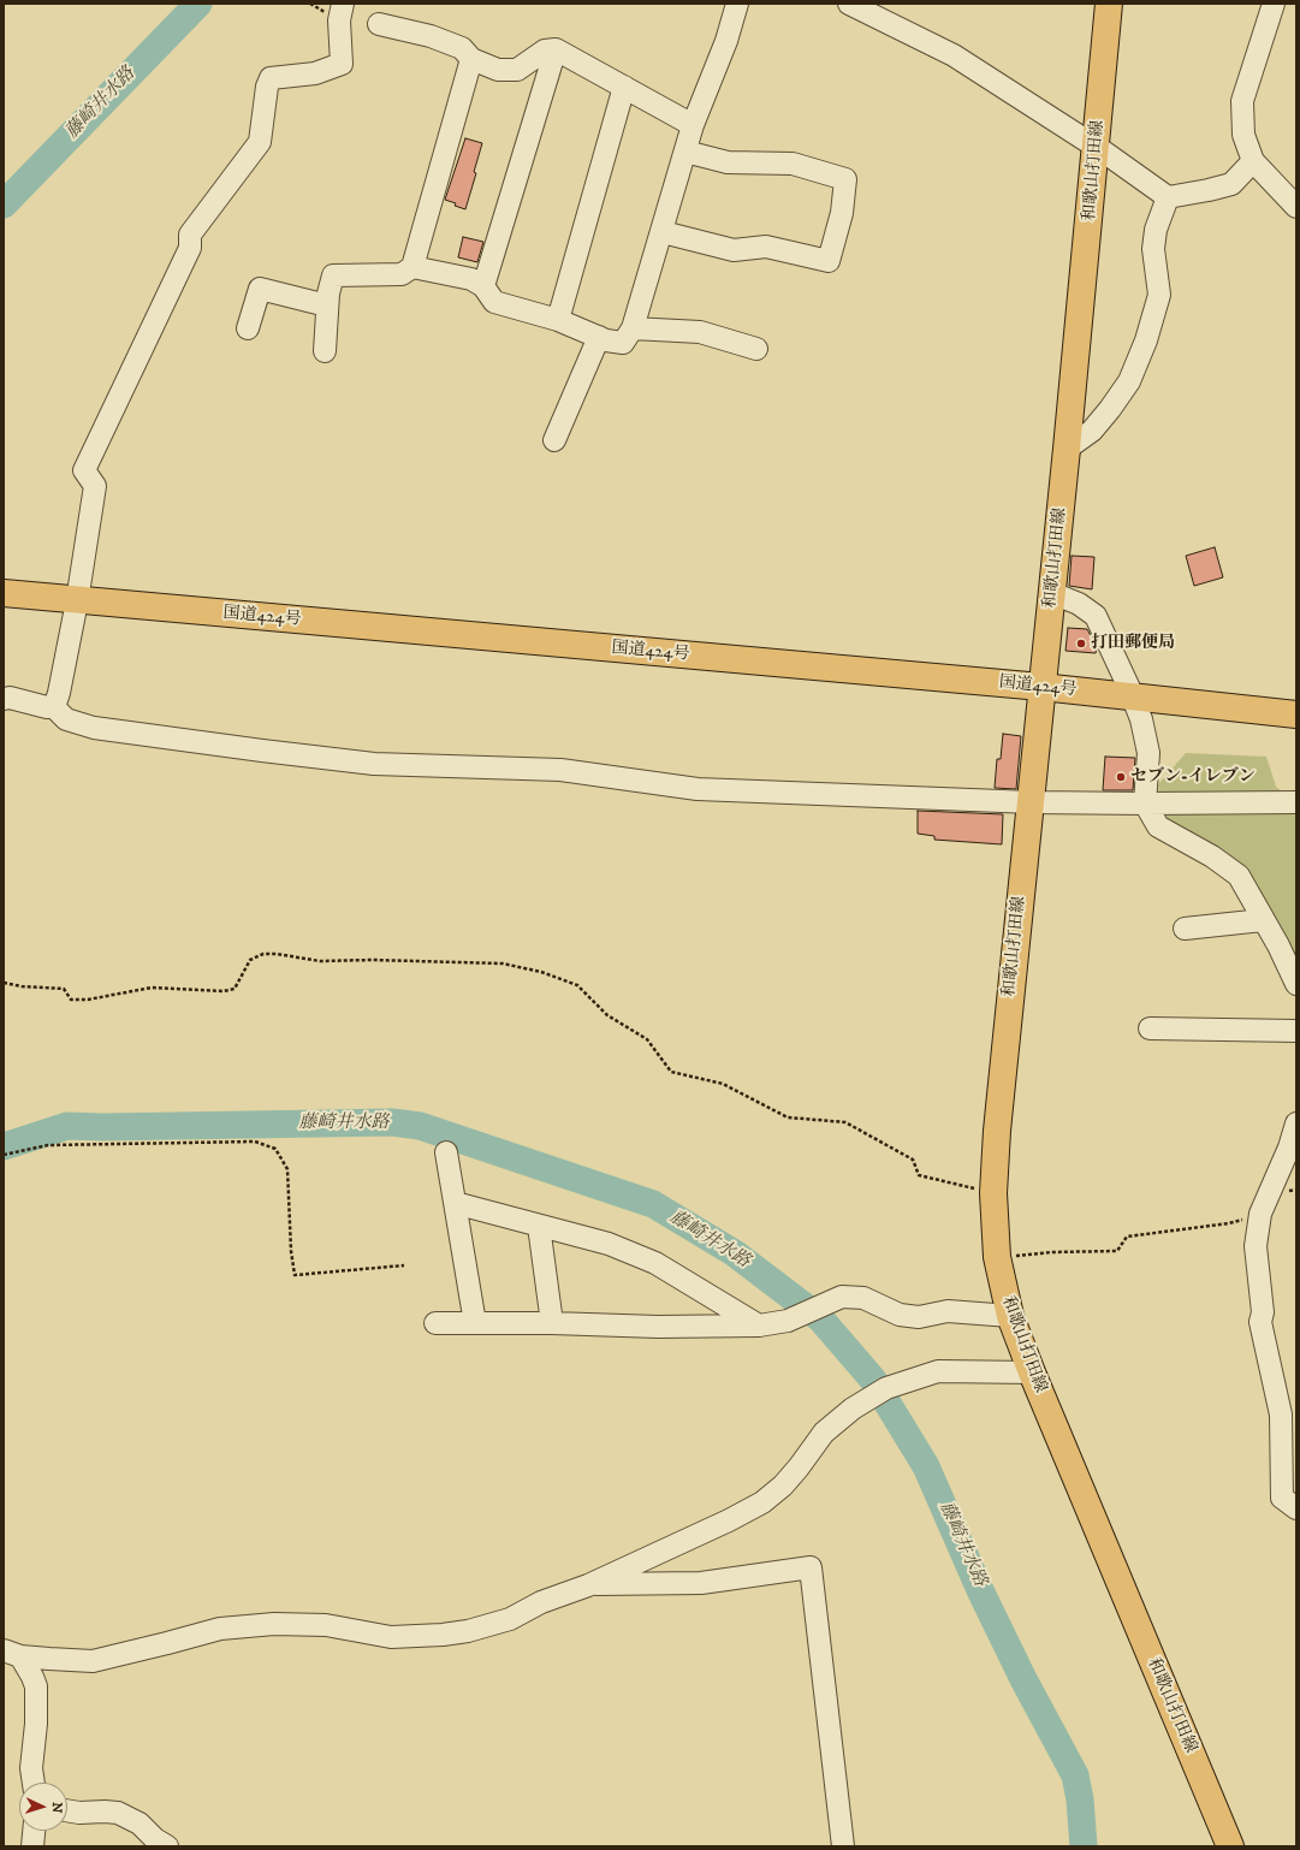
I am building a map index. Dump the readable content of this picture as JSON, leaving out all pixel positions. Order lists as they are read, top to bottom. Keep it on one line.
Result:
{"streets":{"main road":["和歌山打田線","国道424号"]},"crossings":[["和歌山打田線","国道424号"]],"water":["藤崎井水路"],"places":["打田郵便局","セブン-イレブン"],"north":"right"}
